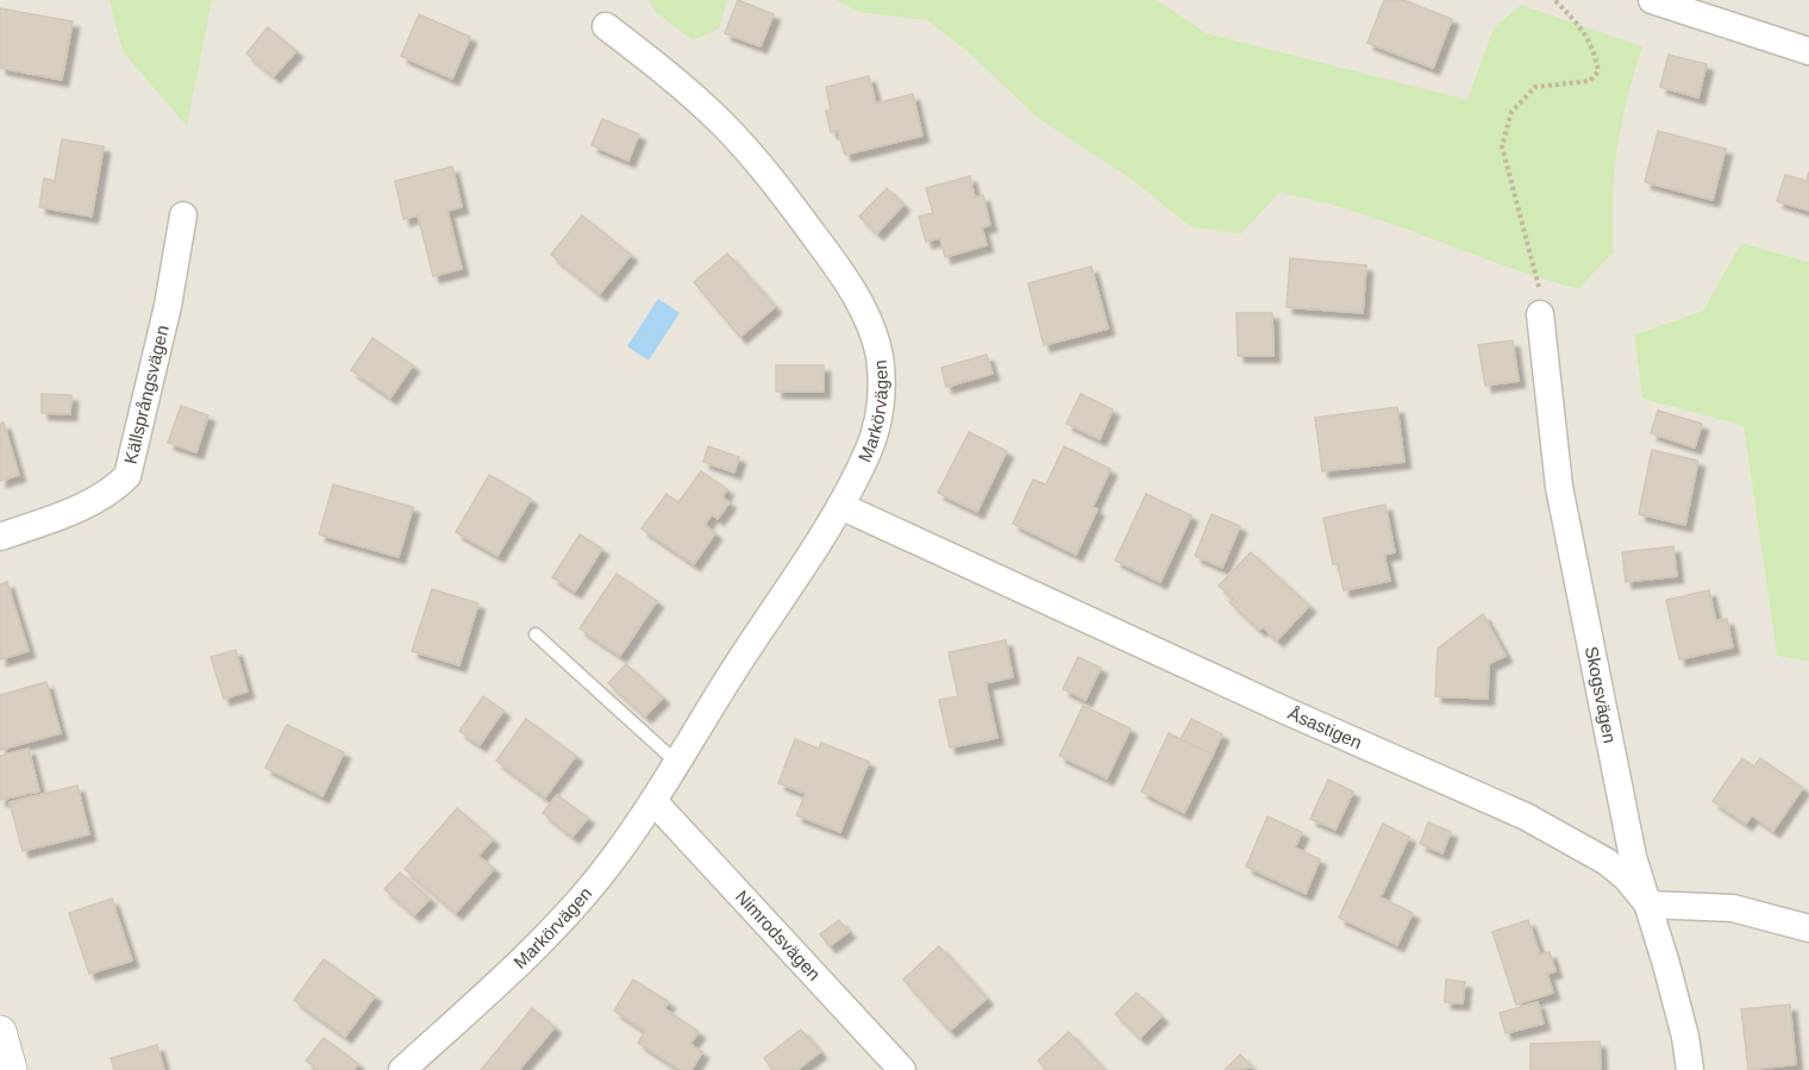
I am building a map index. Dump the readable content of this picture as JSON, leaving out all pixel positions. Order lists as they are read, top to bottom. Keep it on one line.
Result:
{"streets":{"street":["Källsprångsvägen","Markörvägen","Skogsvägen","Åsastigen","Nimrodsvägen"]},"crossings":[["Markörvägen","Åsastigen"],["Markörvägen","Nimrodsvägen"],["Skogsvägen","Åsastigen"]]}
